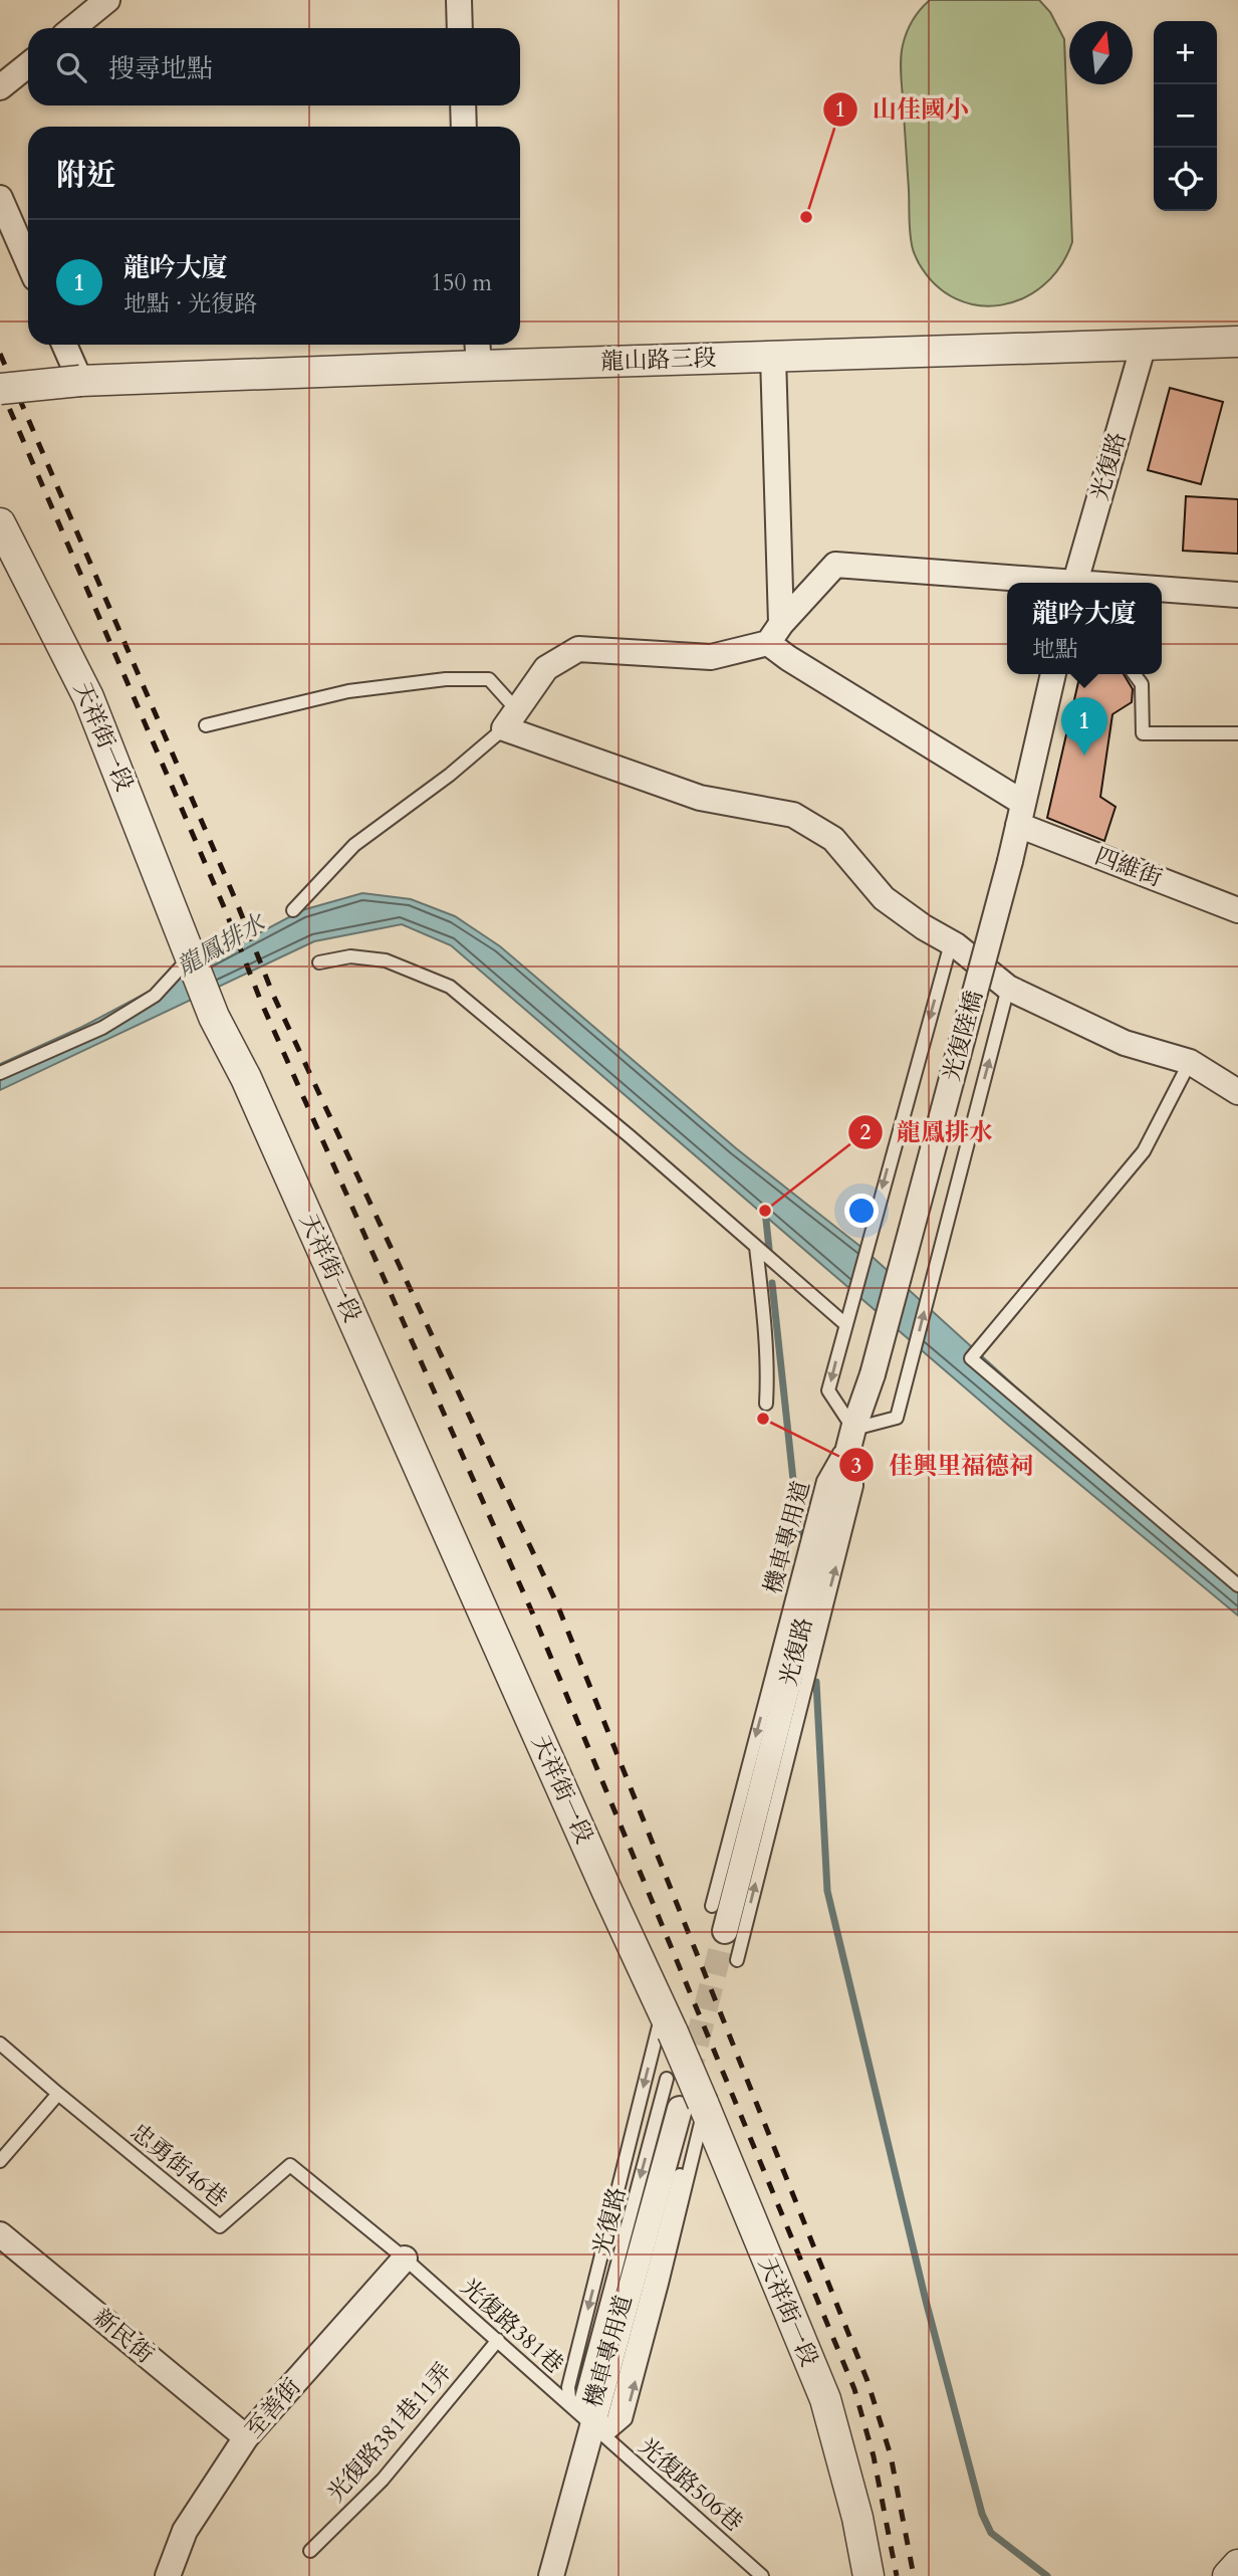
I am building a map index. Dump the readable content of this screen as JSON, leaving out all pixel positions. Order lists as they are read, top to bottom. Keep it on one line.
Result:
{"streets":{"street":["龍山路三段","光復路","天祥街一段","四維街","光復陸橋","新民街","至善街"],"lane":["機車專用道","忠勇街46巷","光復路381巷","光復路381巷11弄","光復路506巷"]},"crossings":[["龍山路三段","光復路"],["光復路","天祥街一段"],["光復路","光復陸橋"],["光復路","機車專用道"],["光復路","光復路381巷"],["光復路","光復路506巷"],["四維街","光復陸橋"],["機車專用道","光復路381巷"],["機車專用道","光復路506巷"],["忠勇街46巷","光復路381巷"],["忠勇街46巷","至善街"],["光復路381巷","至善街"],["光復路381巷","光復路381巷11弄"],["光復路381巷","光復路506巷"],["新民街","至善街"]],"water":["龍鳳排水"],"places":["山佳國小","龍鳳排水","佳興里福德祠"],"north":"top","page":{"map_buttons":["+","−"],"search":"搜尋地點","heading":"附近","list":[{"mark":"1","name":"龍吟大廈","note":"地點 · 光復路","value":"150 m"}],"popup":["龍吟大廈","地點"],"pins":"1"}}
